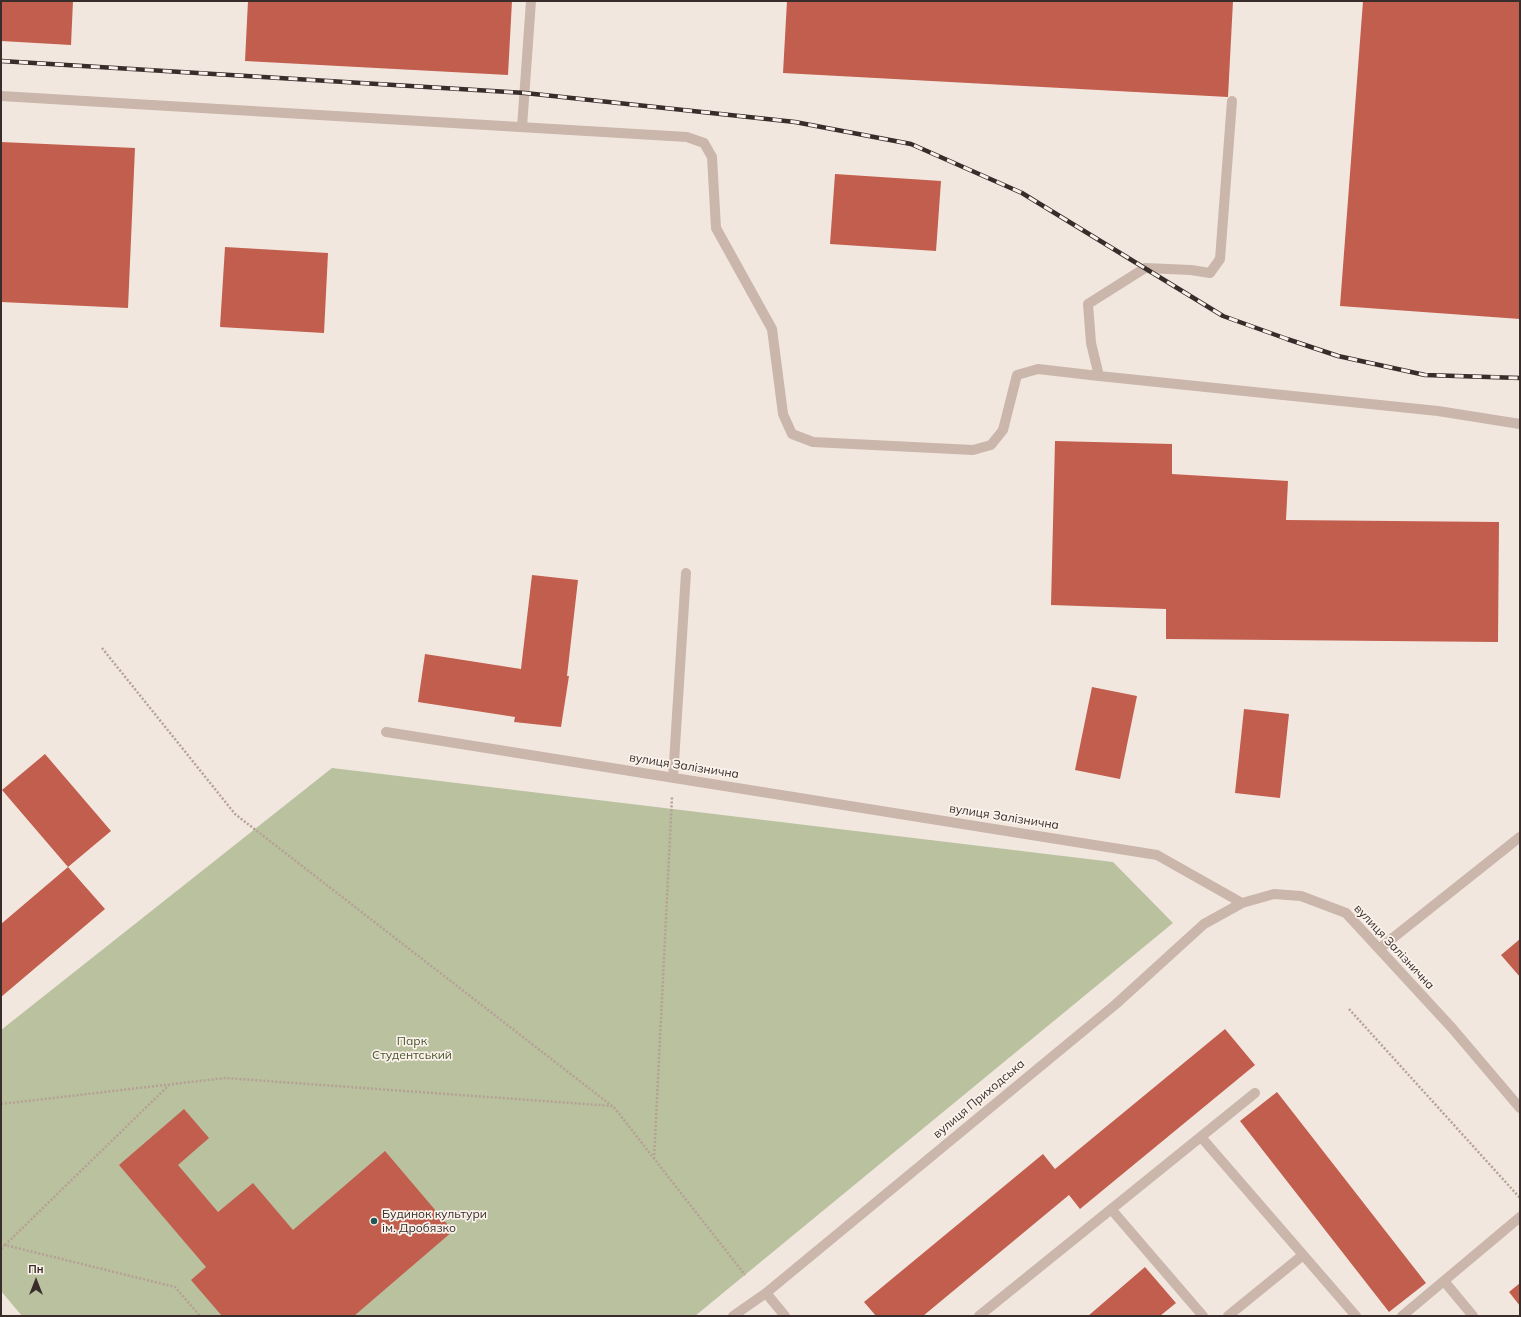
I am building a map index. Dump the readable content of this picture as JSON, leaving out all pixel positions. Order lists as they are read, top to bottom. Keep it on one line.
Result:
{"streets":{"street":["вулиця Залізнична","вулиця Приходська"]},"crossings":[["вулиця Залізнична","вулиця Приходська"]],"parks":["Парк Студентський"],"places":["Будинок культури ім. Дробязко"],"north":"top"}
